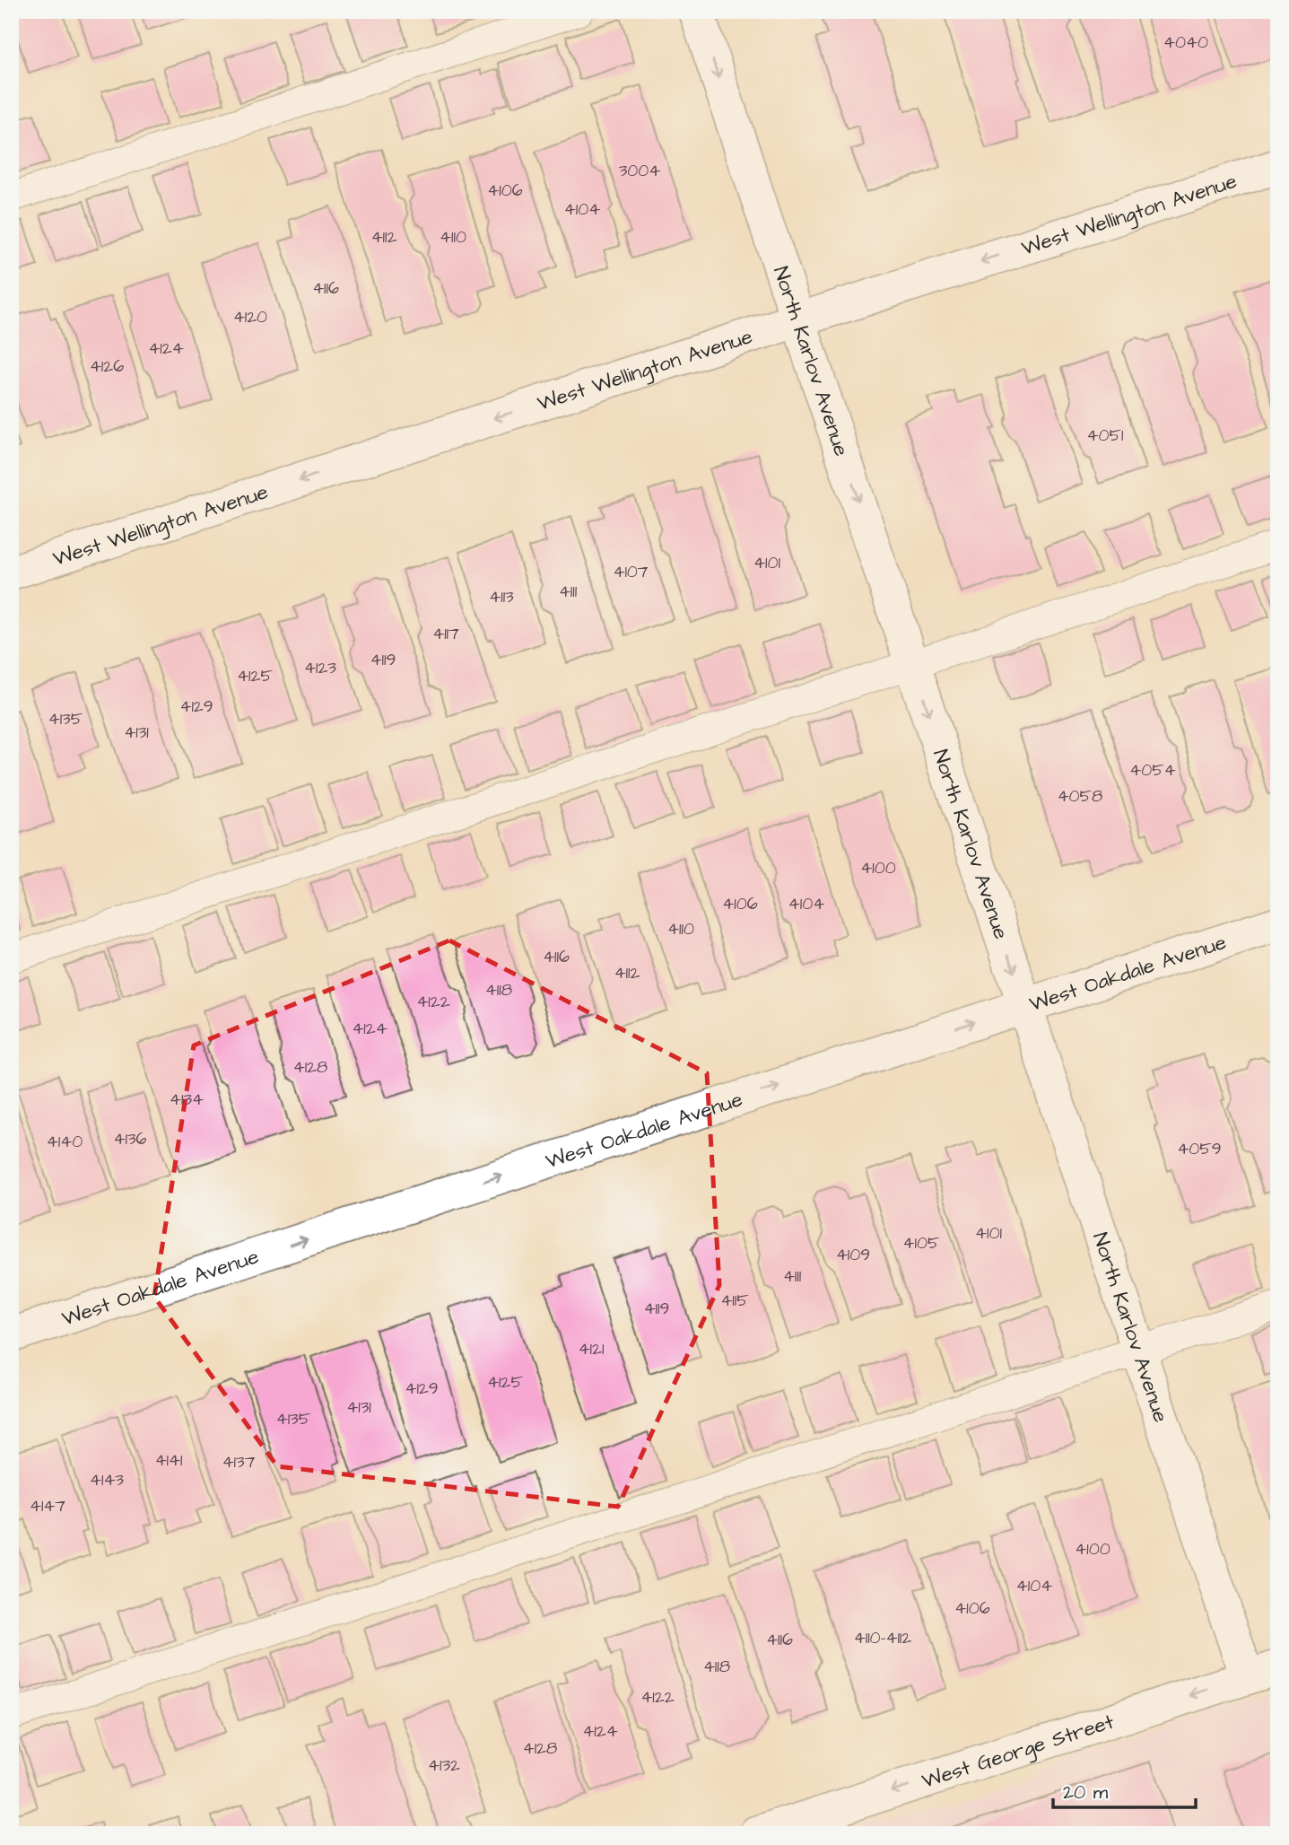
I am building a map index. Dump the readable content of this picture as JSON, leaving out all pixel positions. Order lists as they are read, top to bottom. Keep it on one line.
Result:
{"streets":{"street":["West Wellington Avenue","North Karlov Avenue","West Oakdale Avenue","West George Street"]},"crossings":[["West Wellington Avenue","North Karlov Avenue"],["North Karlov Avenue","West Oakdale Avenue"],["North Karlov Avenue","West George Street"]],"one_way":["West Wellington Avenue","North Karlov Avenue","West Oakdale Avenue","West George Street"],"house_numbers":["4040","3004","4106","4104","4112","4110","4116","4120","4124","4126","4051","4101","4107","4111","4113","4117","4119","4123","4125","4129","4135","4131","4054","4058","4100","4106","4104","4110","4116","4112","4118","4122","4124","4128","4134","4136","4140","4059","4101","4105","4109","4111","4115","4119","4121","4125","4129","4131","4135","4141","4137","4143","4147","4100","4104","4106","4110-4112","4116","4118","4122","4124","4128","4132"],"scale_bar":"20 m"}
